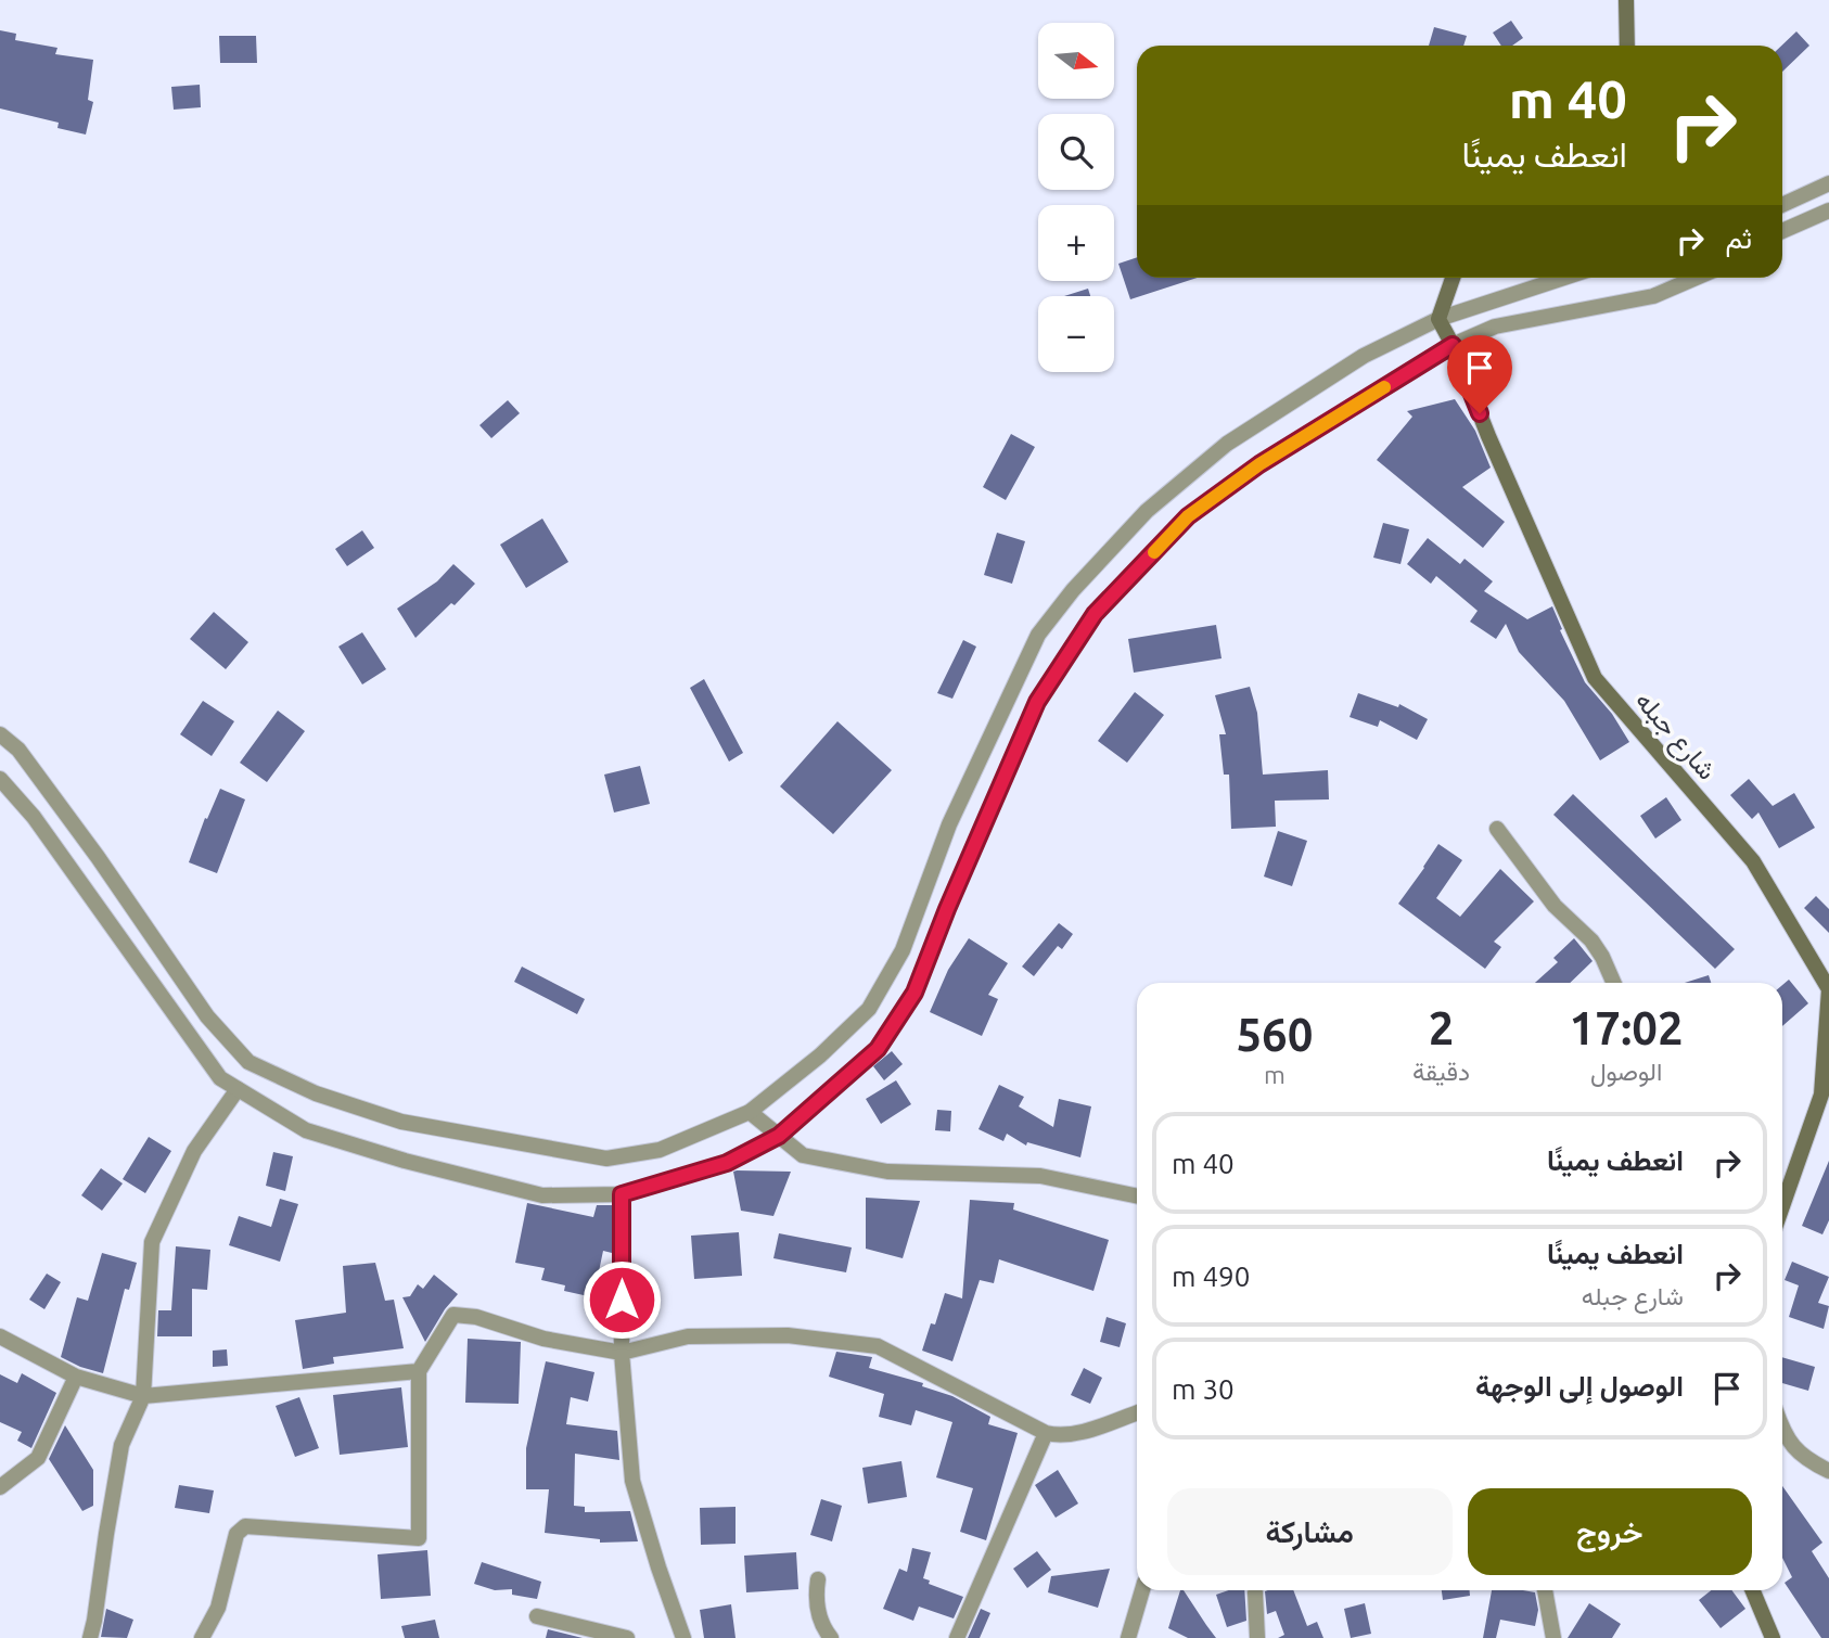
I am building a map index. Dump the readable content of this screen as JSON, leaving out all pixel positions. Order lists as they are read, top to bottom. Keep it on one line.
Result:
{"streets":{"main road":["شارع جبله"]},"north":"right","page":{"map_buttons":["+","−"],"turn":["40 m","انعطف يمينًا"],"then":"ثم","eta":["17:02","الوصول","2","دقيقة","560","m"],"list":[{"name":"انعطف يمينًا","value":"40 m"},{"name":"انعطف يمينًا","note":"شارع جبله","value":"490 m"},{"name":"الوصول إلى الوجهة","value":"30 m"}],"buttons":["خروج","مشاركة"]}}
